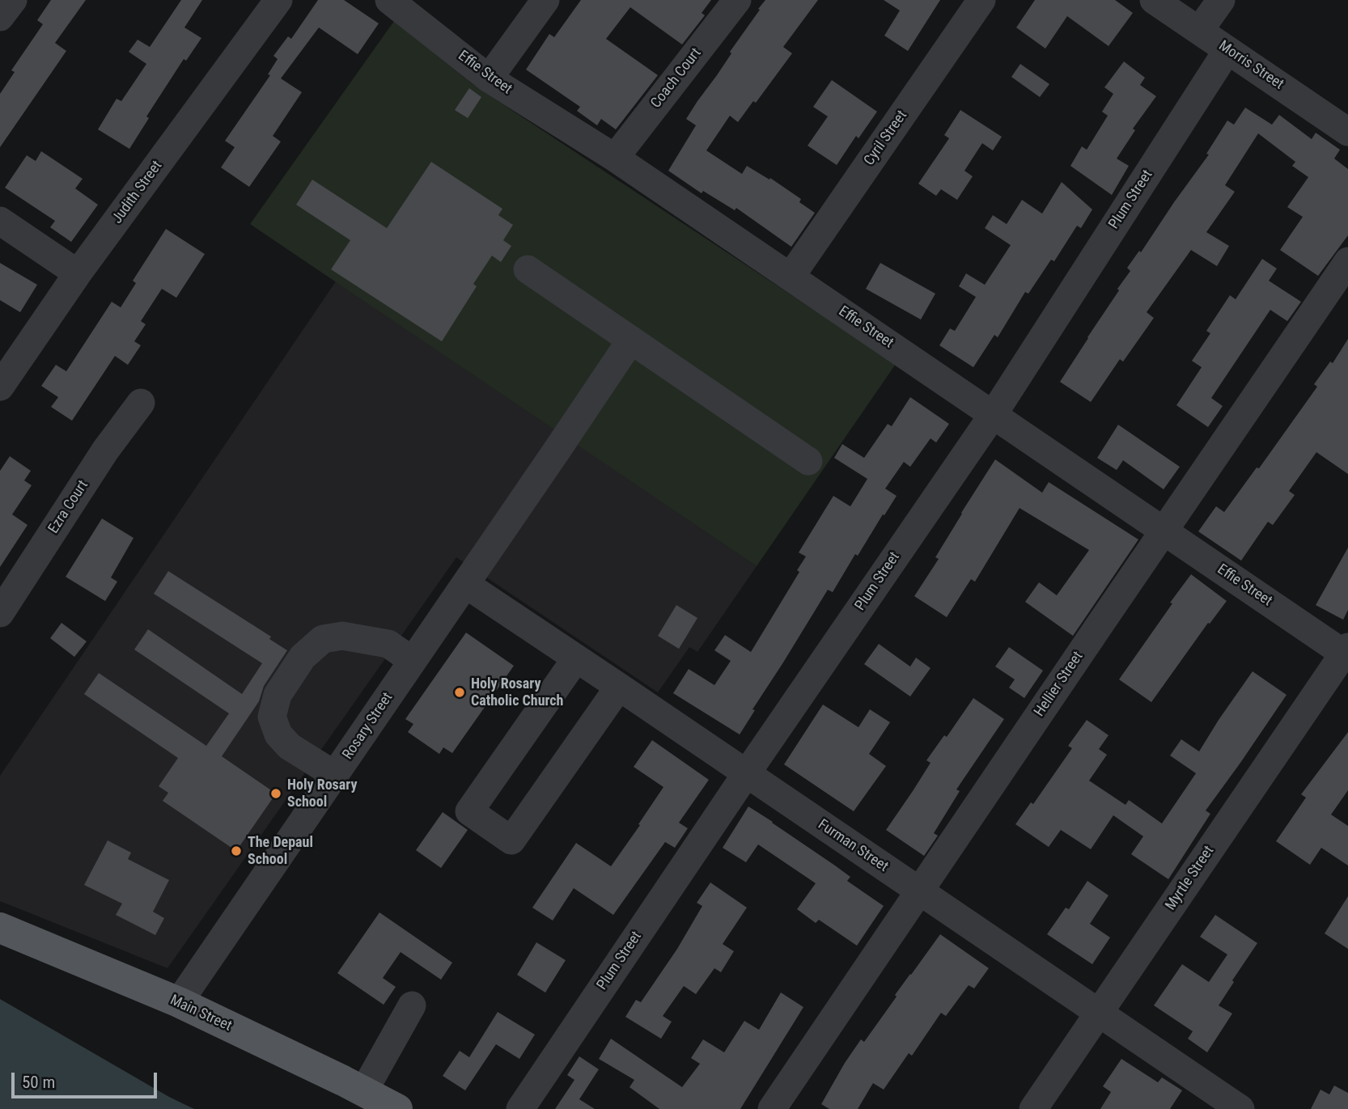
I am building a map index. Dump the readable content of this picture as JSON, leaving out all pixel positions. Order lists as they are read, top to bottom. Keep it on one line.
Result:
{"streets":{"main road":["Main Street"],"street":["Morris Street","Effie Street","Coach Court","Cyril Street","Judith Street","Plum Street","Ezra Court","Hellier Street","Rosary Street","Furman Street","Myrtle Street"]},"crossings":[["Morris Street","Plum Street"],["Effie Street","Coach Court"],["Effie Street","Cyril Street"],["Effie Street","Plum Street"],["Effie Street","Hellier Street"],["Effie Street","Myrtle Street"],["Plum Street","Furman Street"],["Hellier Street","Furman Street"],["Rosary Street","Furman Street"],["Rosary Street","Main Street"],["Furman Street","Myrtle Street"]],"places":["Holy Rosary Catholic Church","Holy Rosary School","The Depaul School"],"scale_bar":"50 m"}
